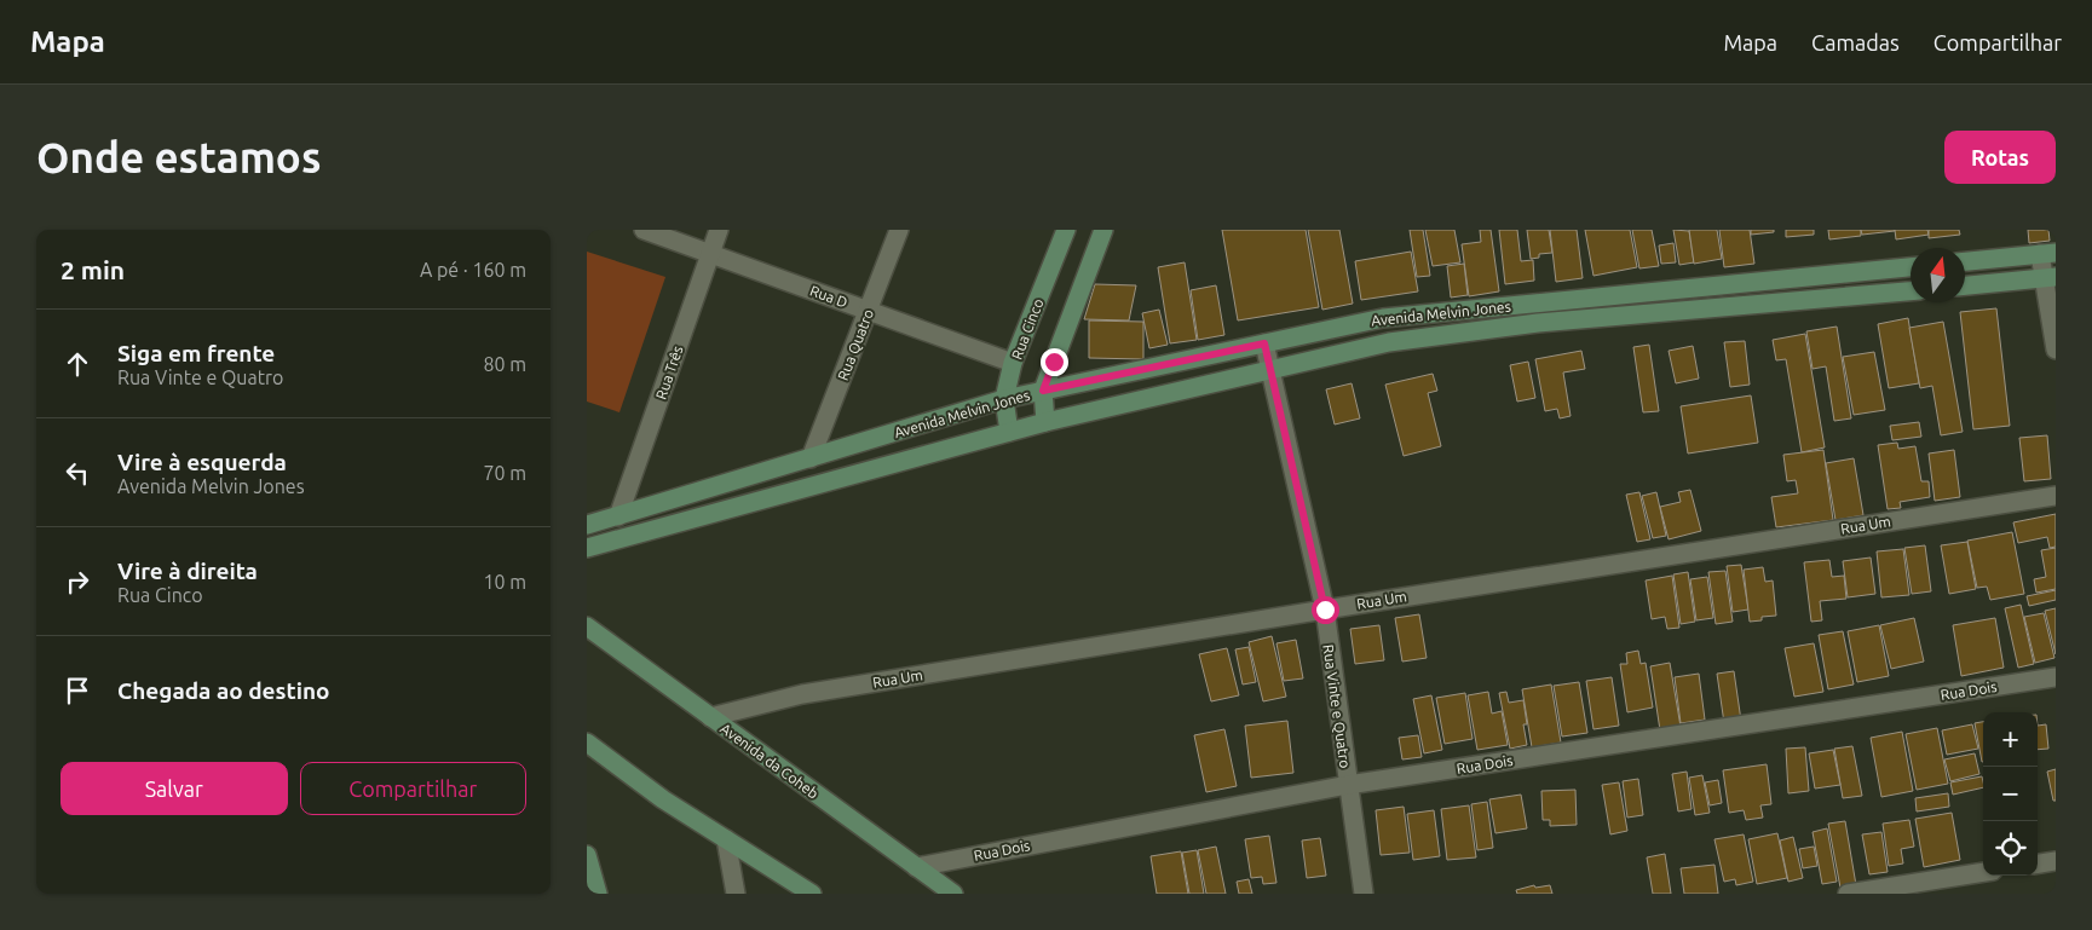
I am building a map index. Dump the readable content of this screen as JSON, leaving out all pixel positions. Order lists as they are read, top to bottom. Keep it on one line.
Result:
{"streets":{"main road":["Avenida Melvin Jones","Rua Cinco","Avenida da Coheb"],"street":["Rua D","Rua Quatro","Rua Três","Rua Um","Rua Dois","Rua Vinte e Quatro"]},"crossings":[["Rua D","Rua Cinco"],["Rua D","Rua Quatro"],["Rua D","Rua Três"],["Avenida Melvin Jones","Rua Cinco"],["Avenida Melvin Jones","Rua Quatro"],["Avenida Melvin Jones","Rua Três"],["Avenida Melvin Jones","Rua Vinte e Quatro"],["Rua Um","Rua Vinte e Quatro"],["Rua Um","Avenida da Coheb"],["Rua Dois","Rua Vinte e Quatro"],["Rua Dois","Avenida da Coheb"]],"north":"top","page":{"header":"Mapa","nav":["Mapa","Camadas","Compartilhar"],"buttons":["Rotas",["Salvar","Compartilhar"]],"title":"Onde estamos","heading":["2 min","A pé · 160 m"],"list":[["Siga em frente","Rua Vinte e Quatro","80 m"],["Vire à esquerda","Avenida Melvin Jones","70 m"],["Vire à direita","Rua Cinco","10 m"],"Chegada ao destino"],"map_buttons":["+","−"]}}
